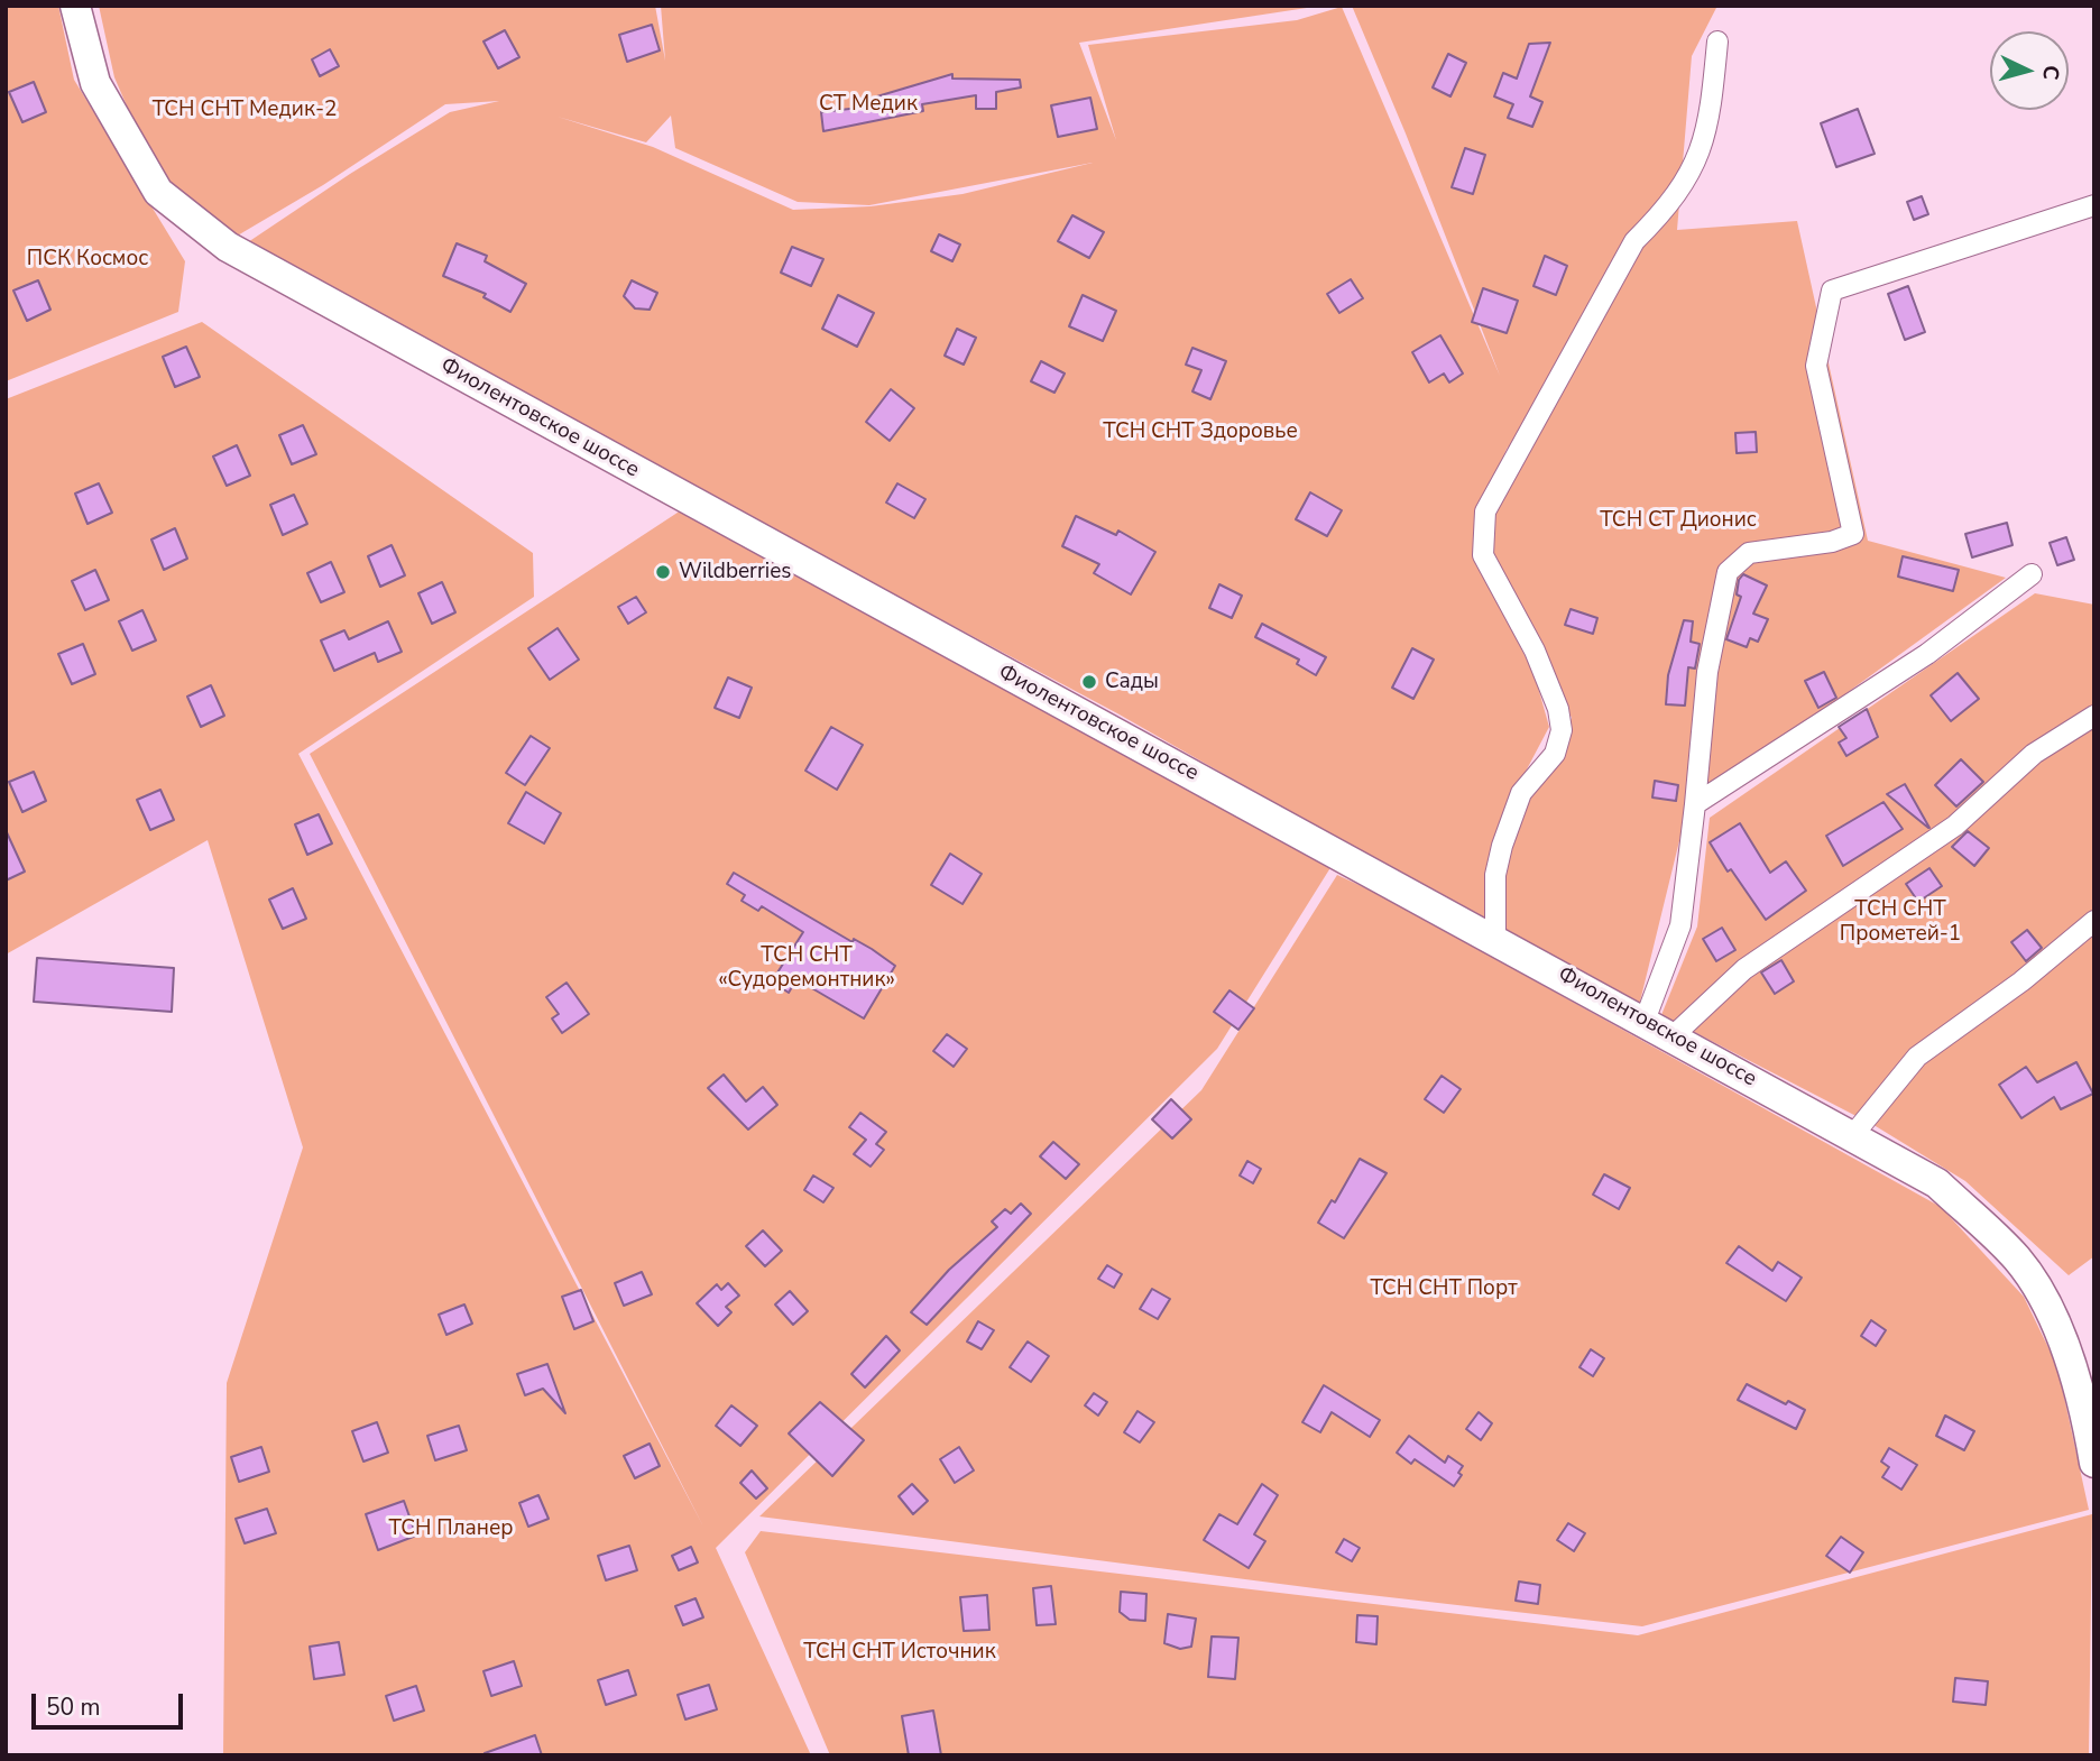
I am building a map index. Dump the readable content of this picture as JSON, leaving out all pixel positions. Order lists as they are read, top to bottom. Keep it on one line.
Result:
{"streets":{"main road":["Фиолентовское шоссе"]},"parks":["СТ Медик","ТСН СНТ Медик-2","ПСК Космос","ТСН СНТ Здоровье","ТСН СТ Дионис","ТСН СНТ Прометей-1","ТСН СНТ «Судоремонтник»","ТСН СНТ Порт","ТСН Планер","ТСН СНТ Источник"],"places":["Wildberries","Сады"],"scale_bar":"50 m","north":"right"}
